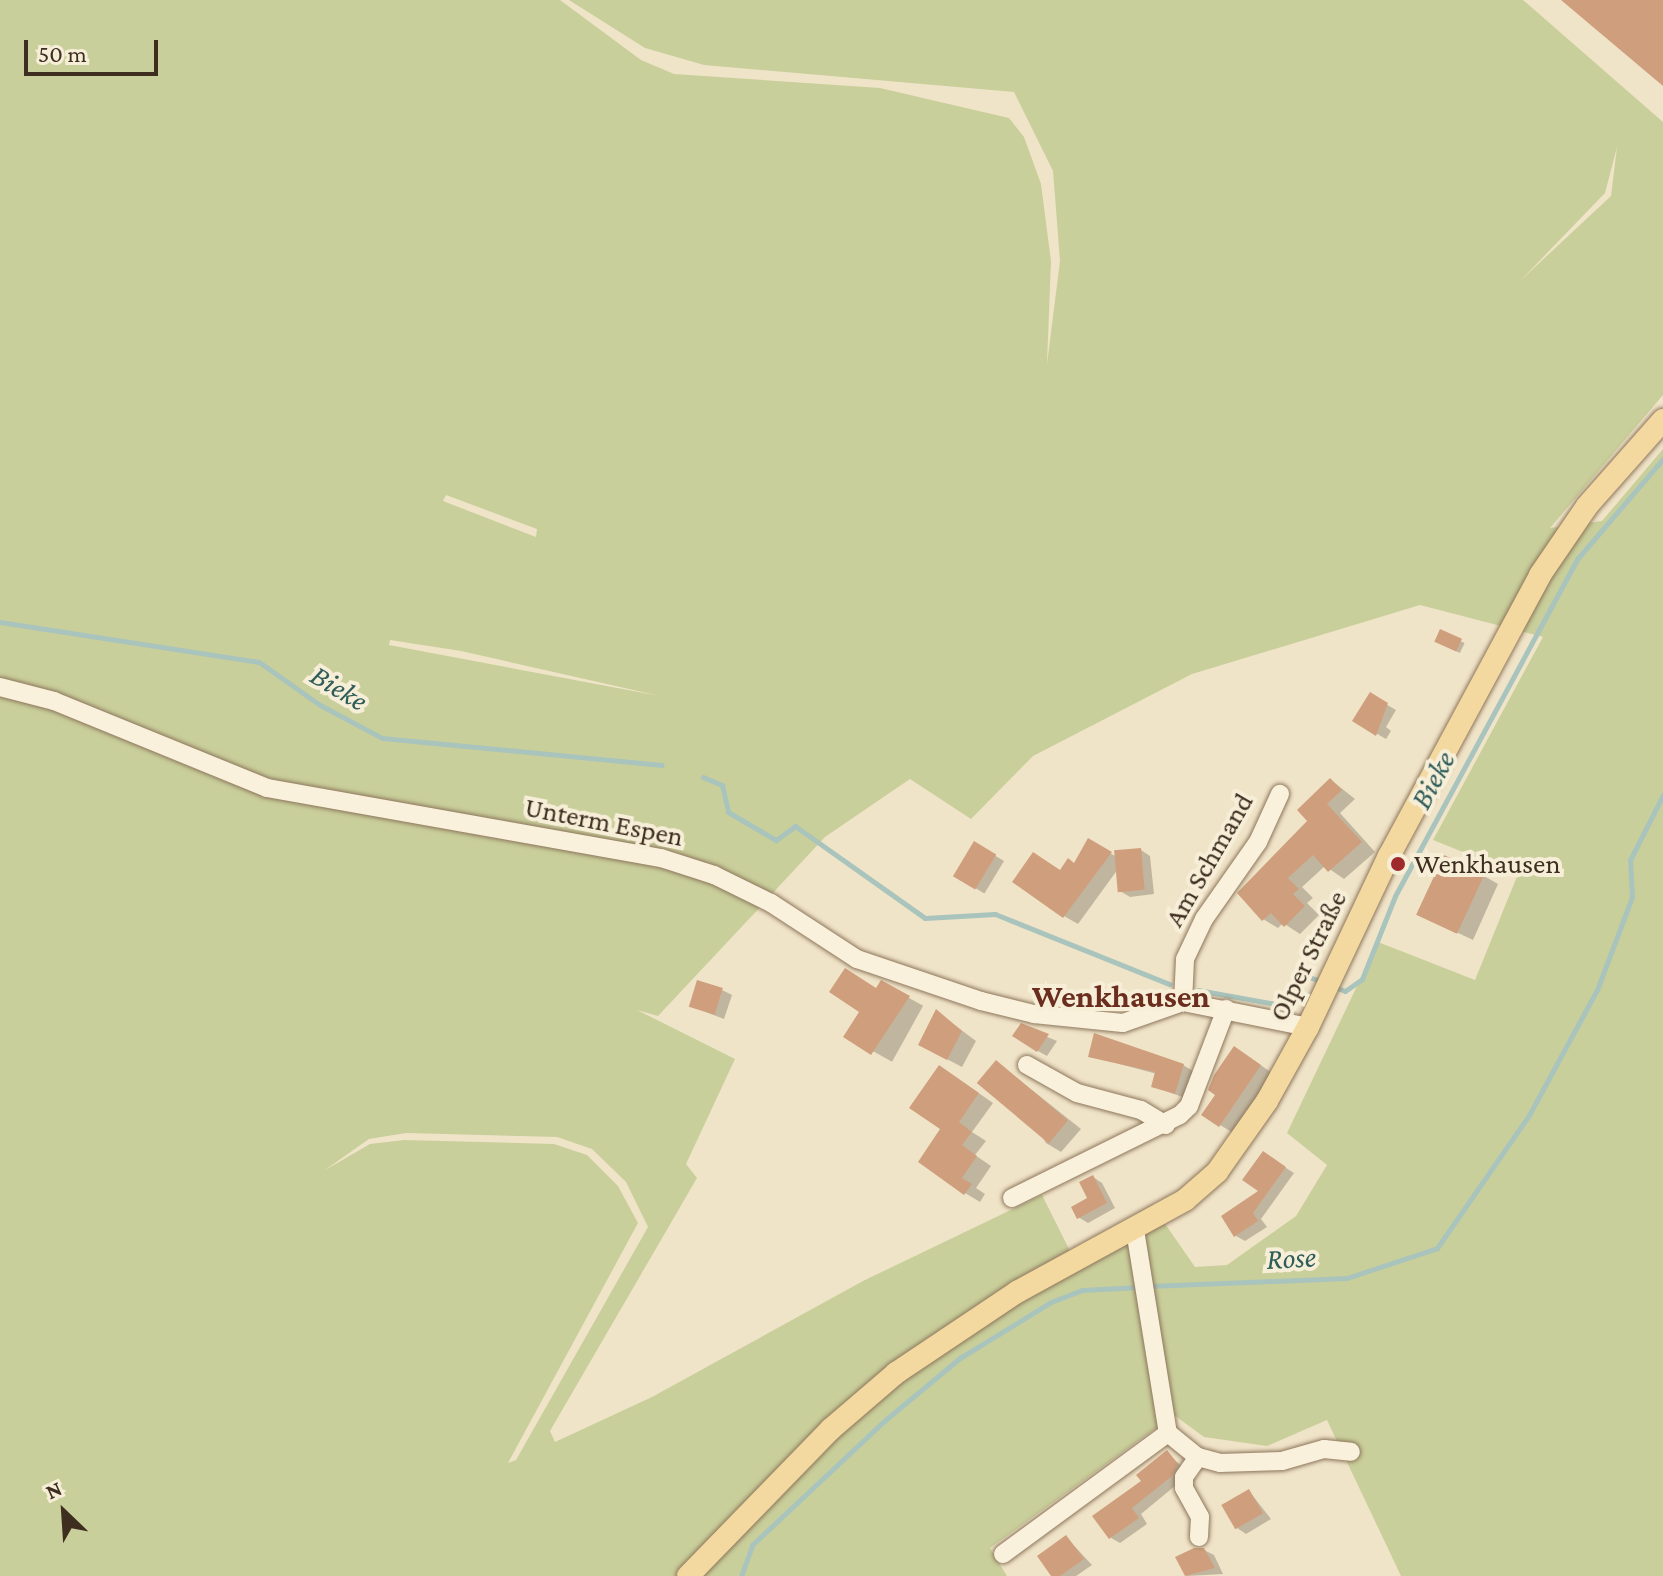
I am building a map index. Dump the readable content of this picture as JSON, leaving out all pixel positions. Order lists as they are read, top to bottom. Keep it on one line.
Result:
{"streets":{"main road":["Olper Straße"],"street":["Unterm Espen","Am Schmand"]},"crossings":[["Unterm Espen","Am Schmand"]],"districts":["Wenkhausen"],"water":["Bieke","Rose"],"places":["Wenkhausen"],"scale_bar":"50 m","north":"top left"}
